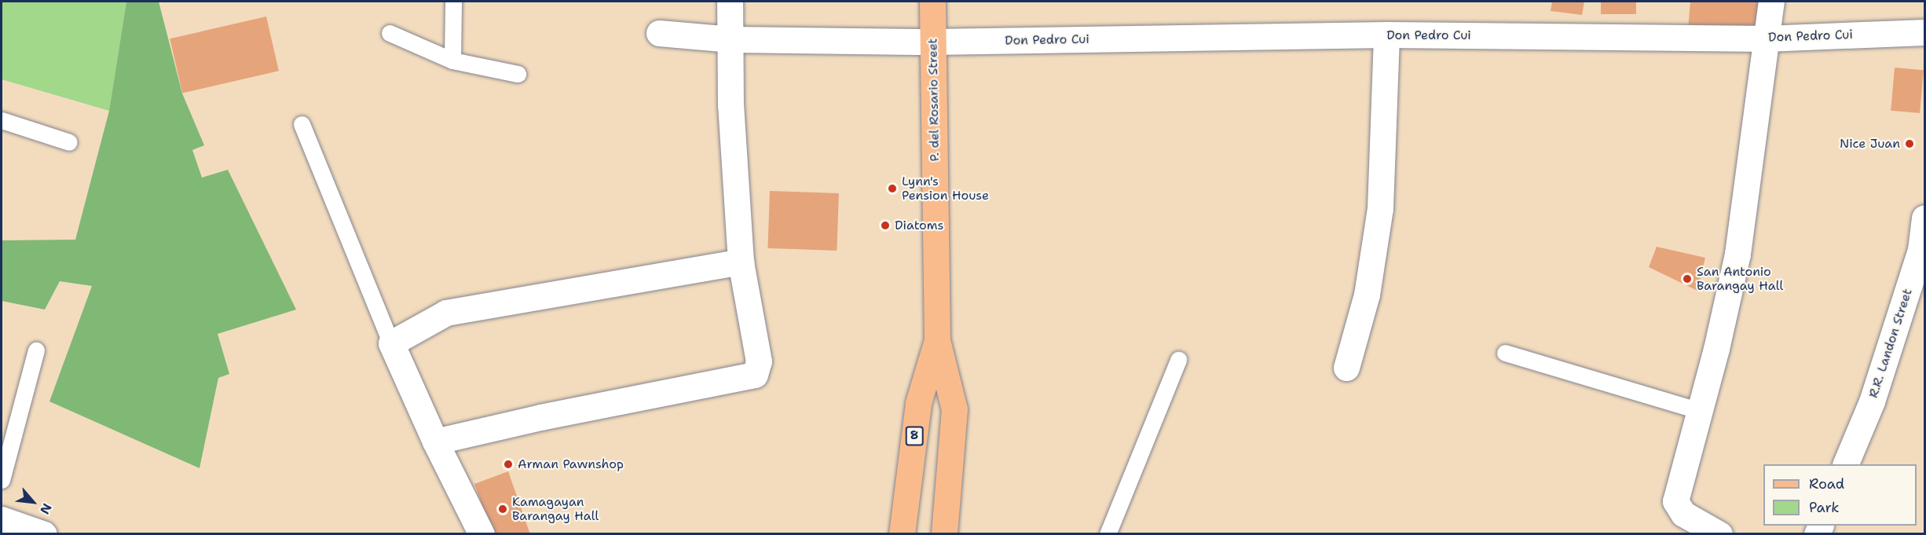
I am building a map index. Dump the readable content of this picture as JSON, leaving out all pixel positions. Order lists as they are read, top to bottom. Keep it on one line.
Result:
{"streets":{"main road":["P. del Rosario Street","8"],"street":["Don Pedro Cui","R.R. Landon Street"]},"crossings":[["Don Pedro Cui","P. del Rosario Street"]],"places":["Nice Juan","Lynn's Pension House","Diatoms","San Antonio Barangay Hall","Arman Pawnshop","Kamagayan Barangay Hall"],"legend":["Road","Park"],"north":"bottom right"}
